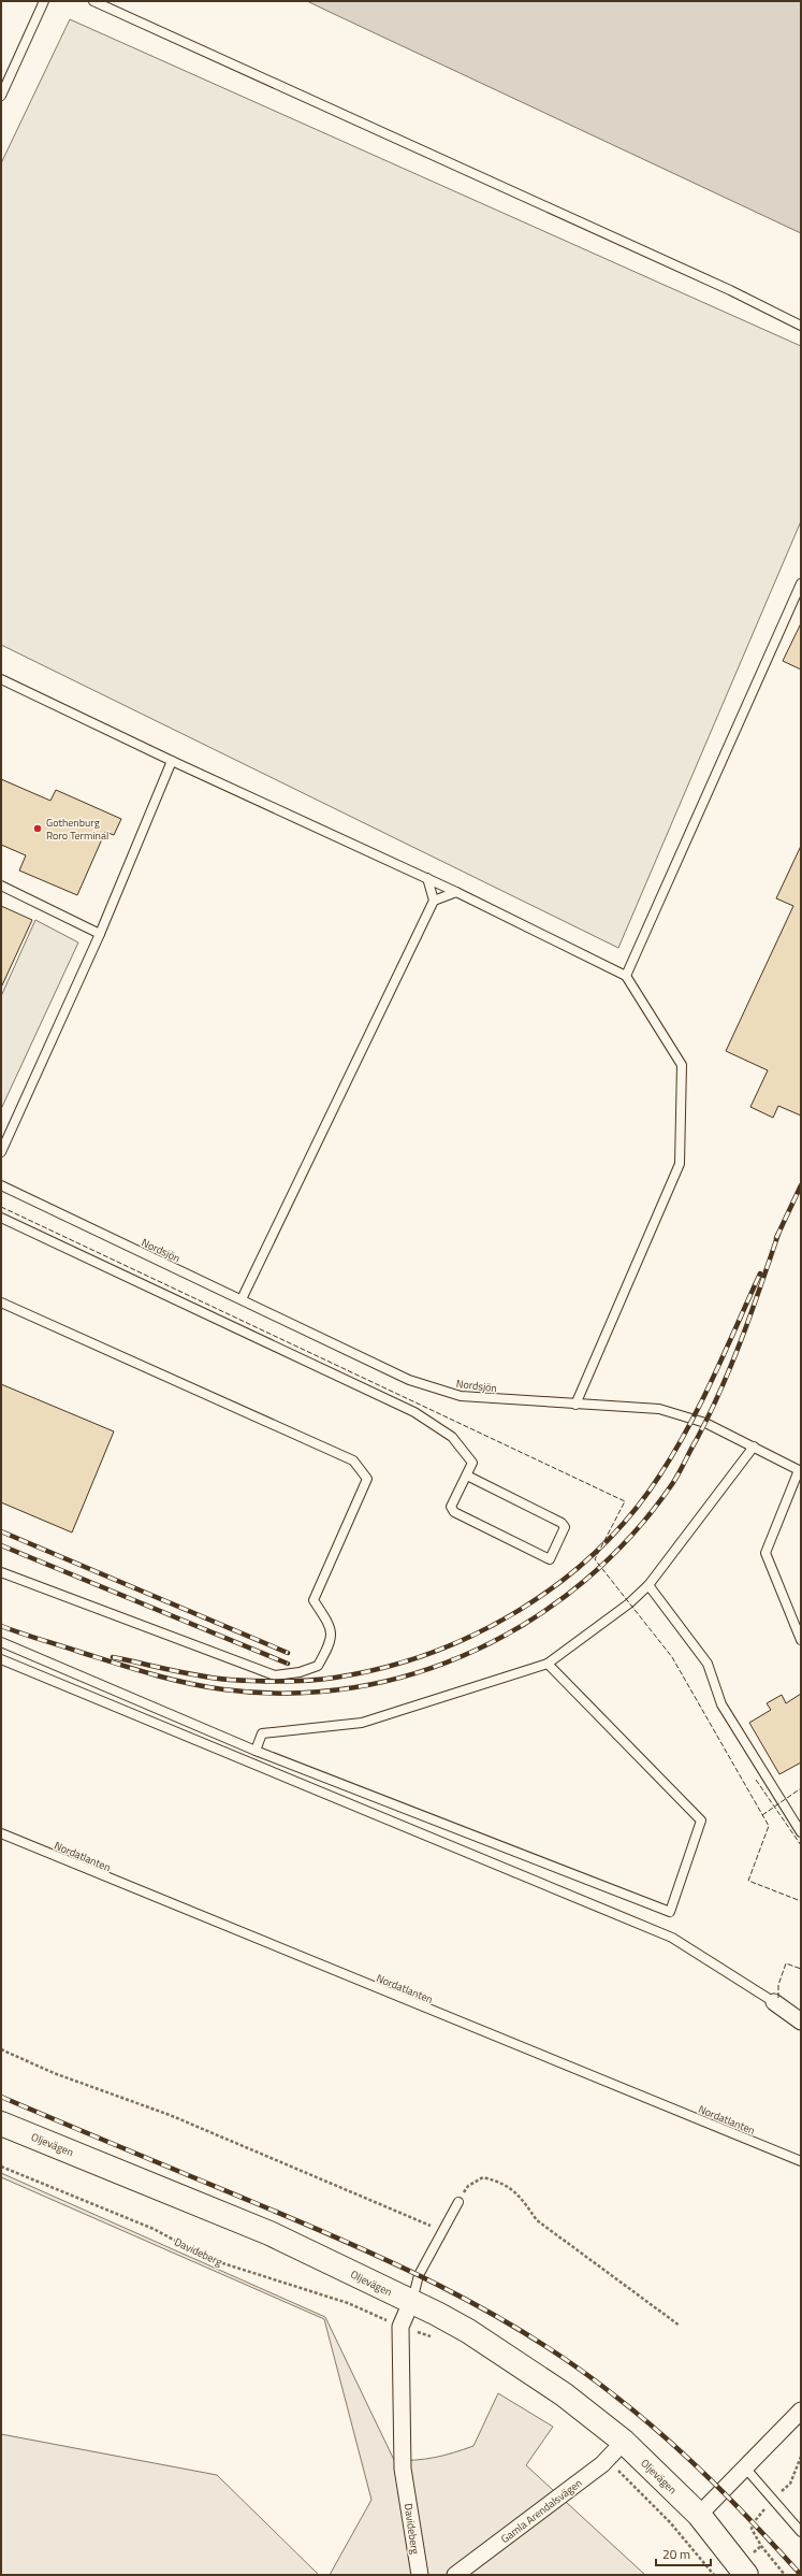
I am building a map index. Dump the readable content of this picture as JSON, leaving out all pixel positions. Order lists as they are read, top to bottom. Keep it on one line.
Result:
{"streets":{"street":["Oljevägen","Davideberg","Gamla Arendalsvägen"],"lane":["Nordsjön","Nordatlanten"]},"crossings":[["Oljevägen","Davideberg"],["Oljevägen","Gamla Arendalsvägen"]],"places":["Gothenburg Roro Terminal"],"scale_bar":"20 m"}
